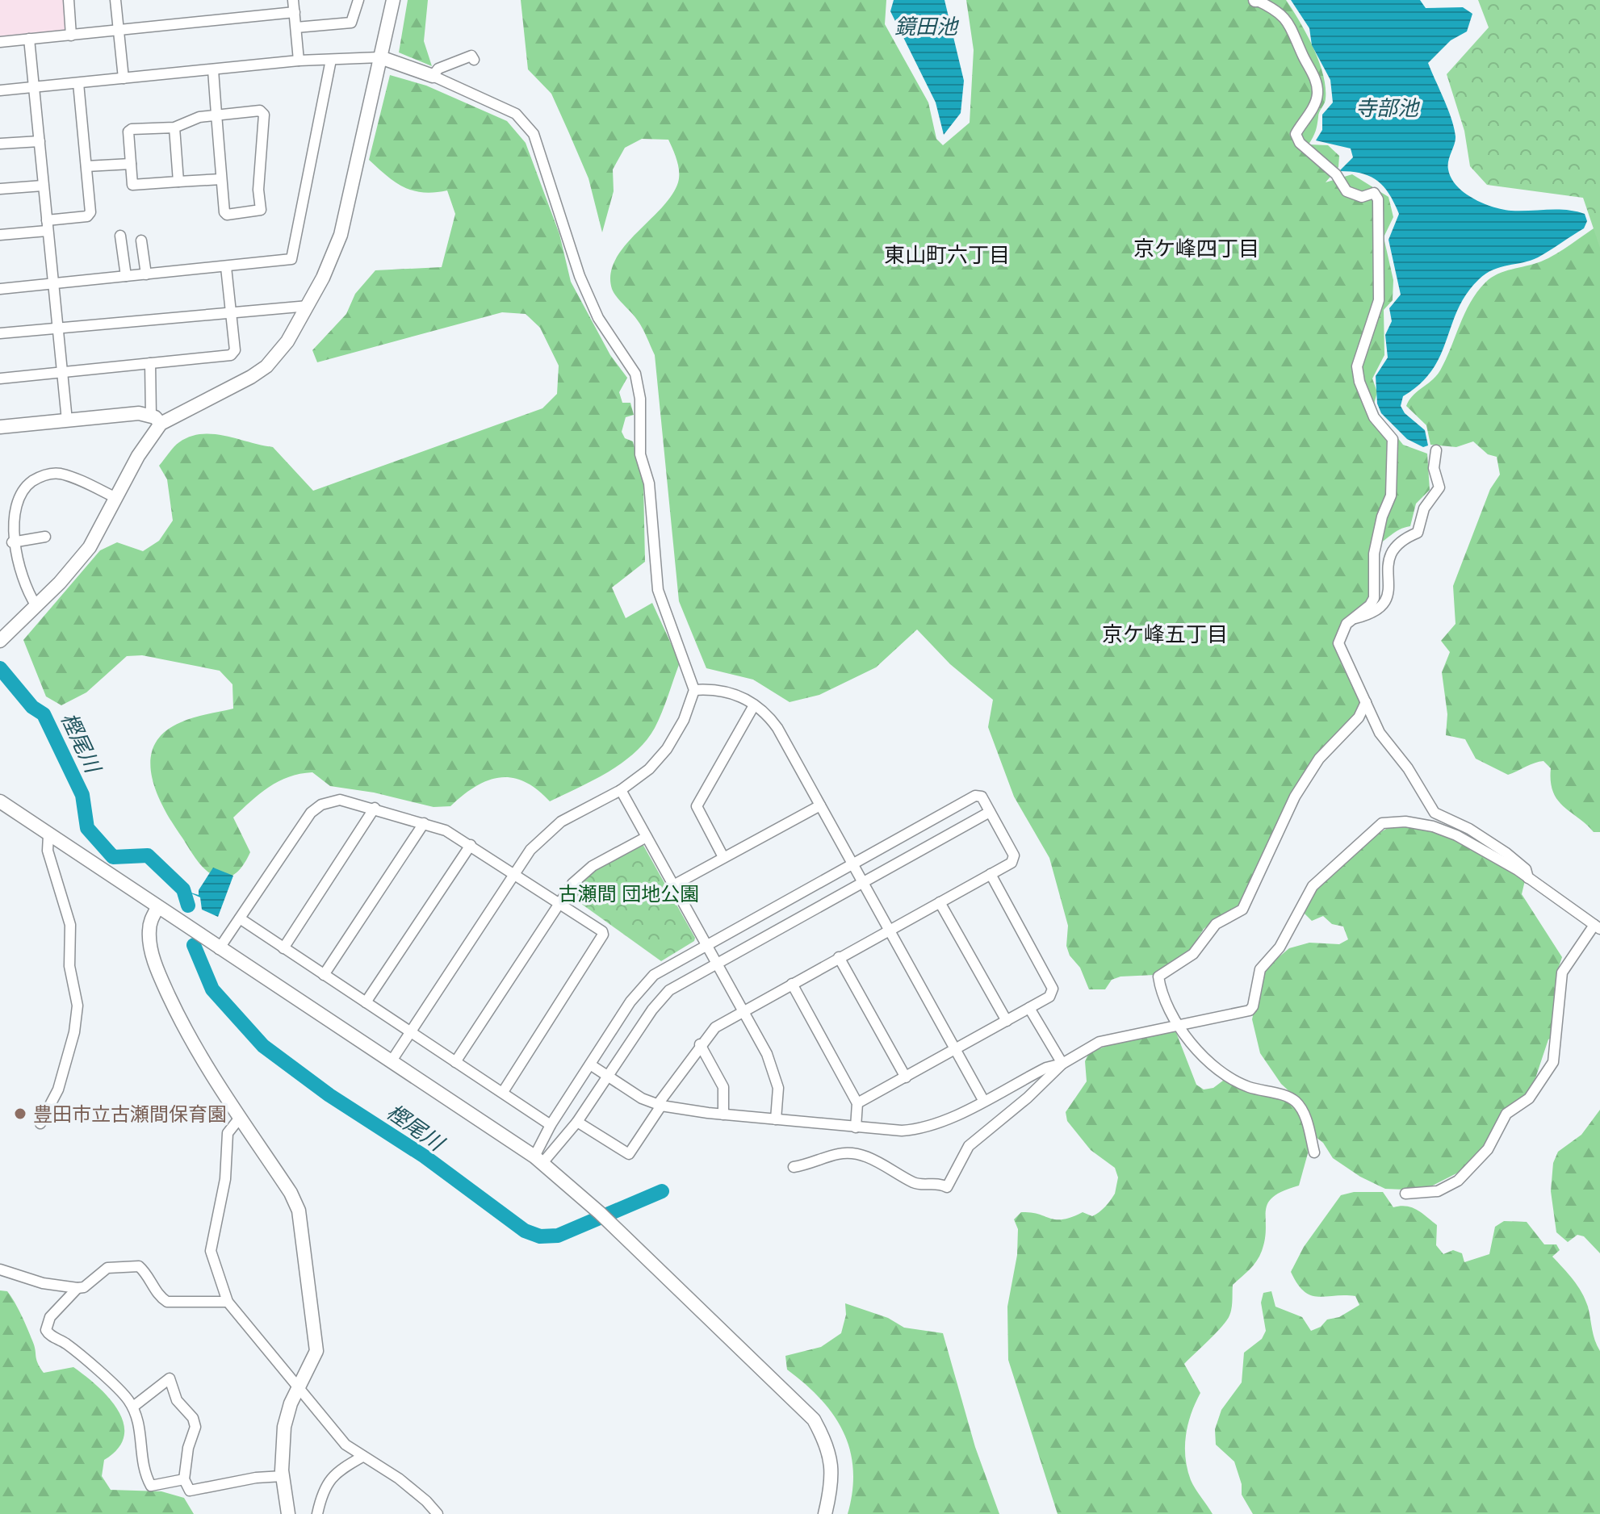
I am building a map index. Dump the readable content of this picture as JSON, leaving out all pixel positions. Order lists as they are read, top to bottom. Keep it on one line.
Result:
{"districts":["京ケ峰四丁目","東山町六丁目","京ケ峰五丁目"],"water":["鏡田池","寺部池","樫尾川"],"parks":["古瀬間 団地公園"],"places":["豊田市立古瀬間保育園"]}
